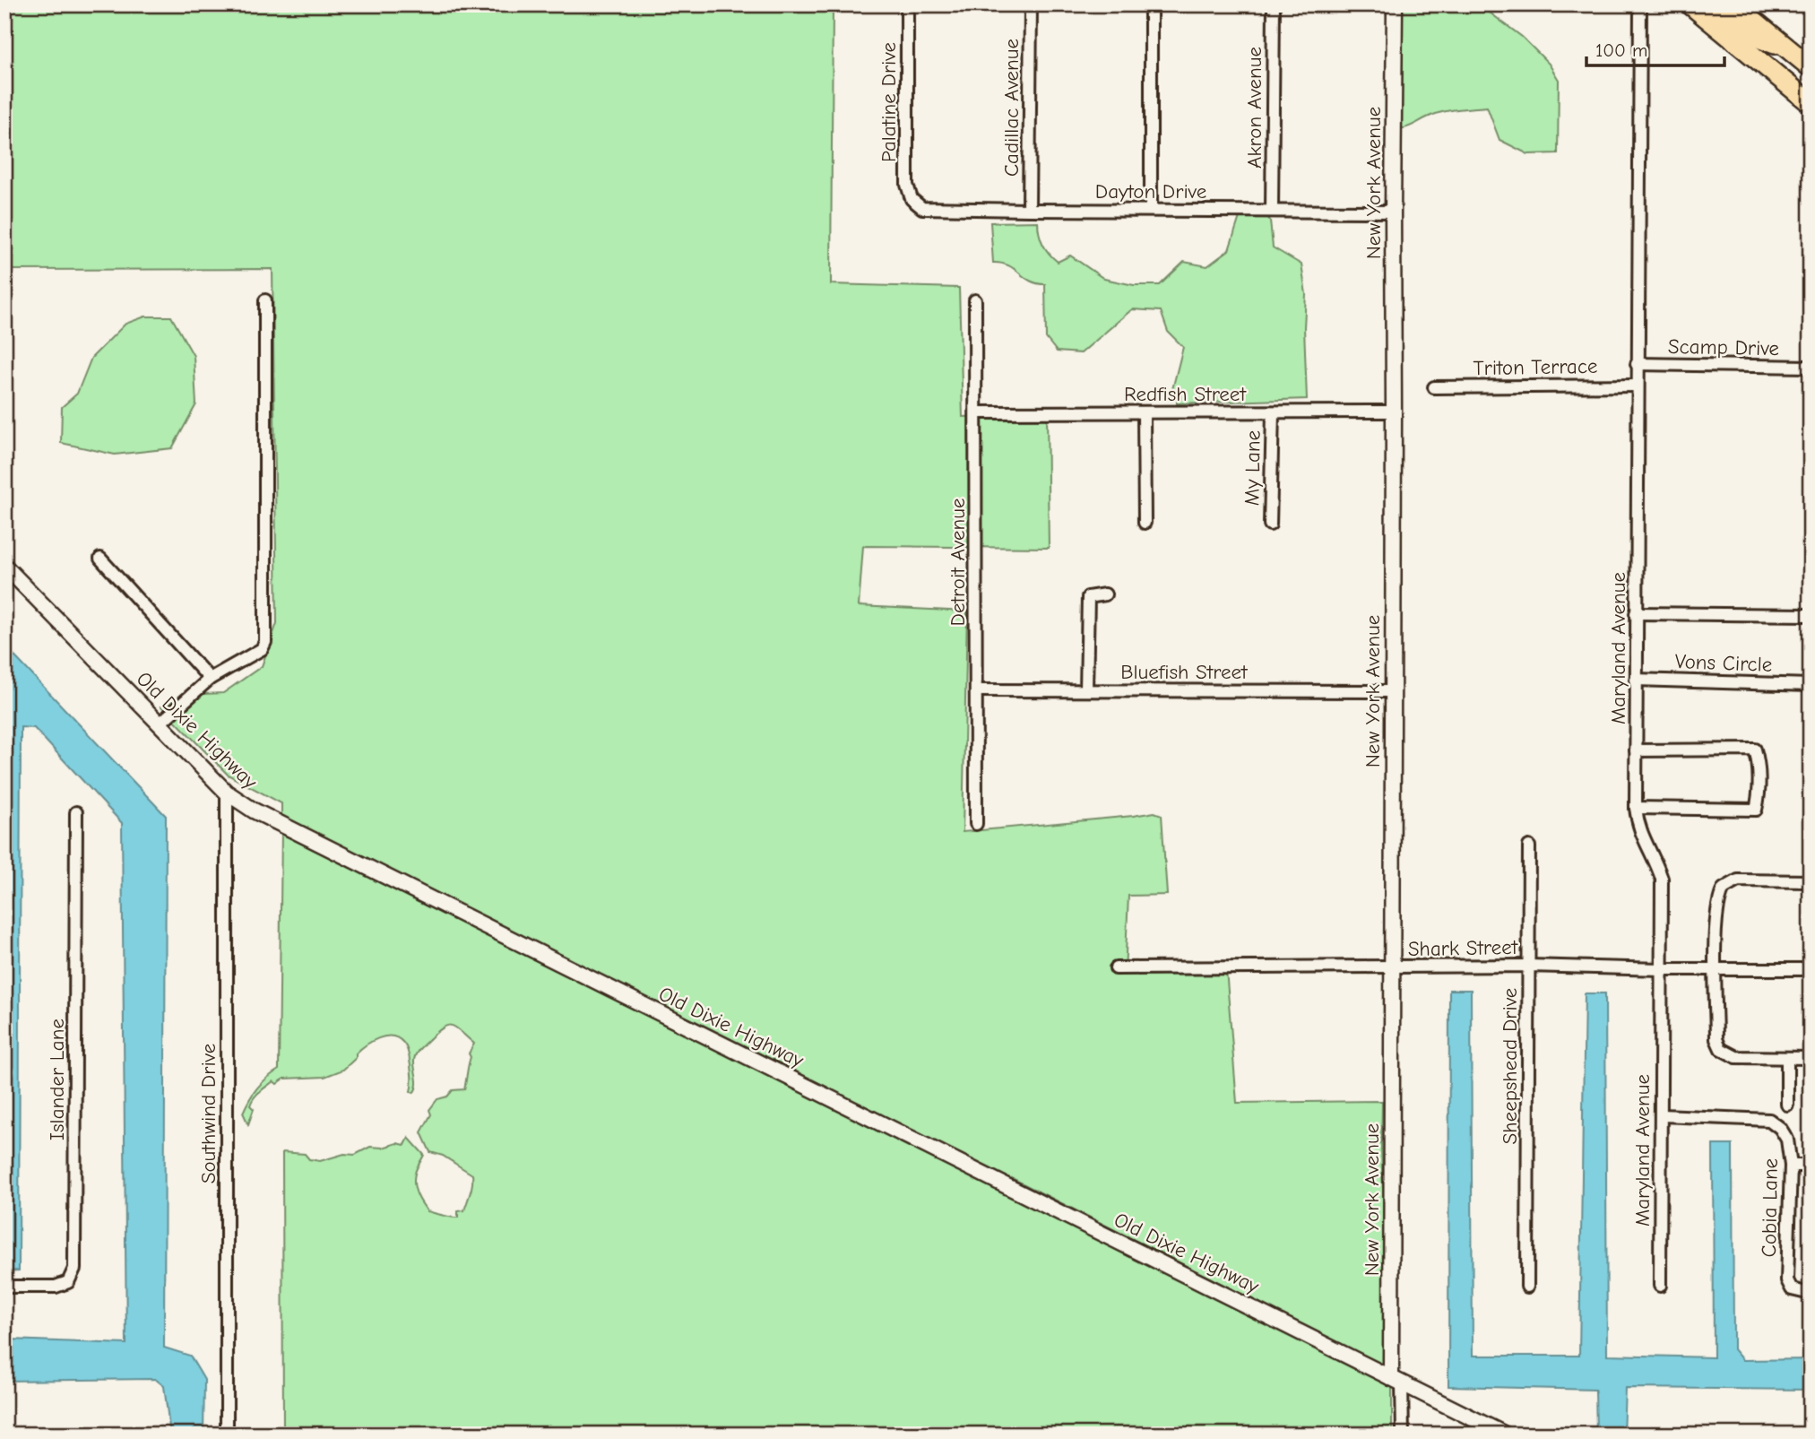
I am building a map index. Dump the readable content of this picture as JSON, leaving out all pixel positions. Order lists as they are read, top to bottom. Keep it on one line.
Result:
{"streets":{"street":["Palatine Drive","Cadillac Avenue","Akron Avenue","New York Avenue","Dayton Drive","Scamp Drive","Triton Terrace","Redfish Street","My Lane","Detroit Avenue","Maryland Avenue","Vons Circle","Bluefish Street","Old Dixie Highway","Shark Street","Sheepshead Drive","Islander Lane","Southwind Drive","Cobia Lane"]},"crossings":[["Palatine Drive","Dayton Drive"],["Cadillac Avenue","Dayton Drive"],["Akron Avenue","Dayton Drive"],["New York Avenue","Dayton Drive"],["New York Avenue","Redfish Street"],["New York Avenue","Bluefish Street"],["New York Avenue","Old Dixie Highway"],["New York Avenue","Shark Street"],["Scamp Drive","Maryland Avenue"],["Triton Terrace","Maryland Avenue"],["Redfish Street","My Lane"],["Redfish Street","Detroit Avenue"],["Detroit Avenue","Bluefish Street"],["Maryland Avenue","Vons Circle"],["Maryland Avenue","Shark Street"],["Maryland Avenue","Cobia Lane"],["Old Dixie Highway","Southwind Drive"],["Shark Street","Sheepshead Drive"]],"scale_bar":"100 m"}
